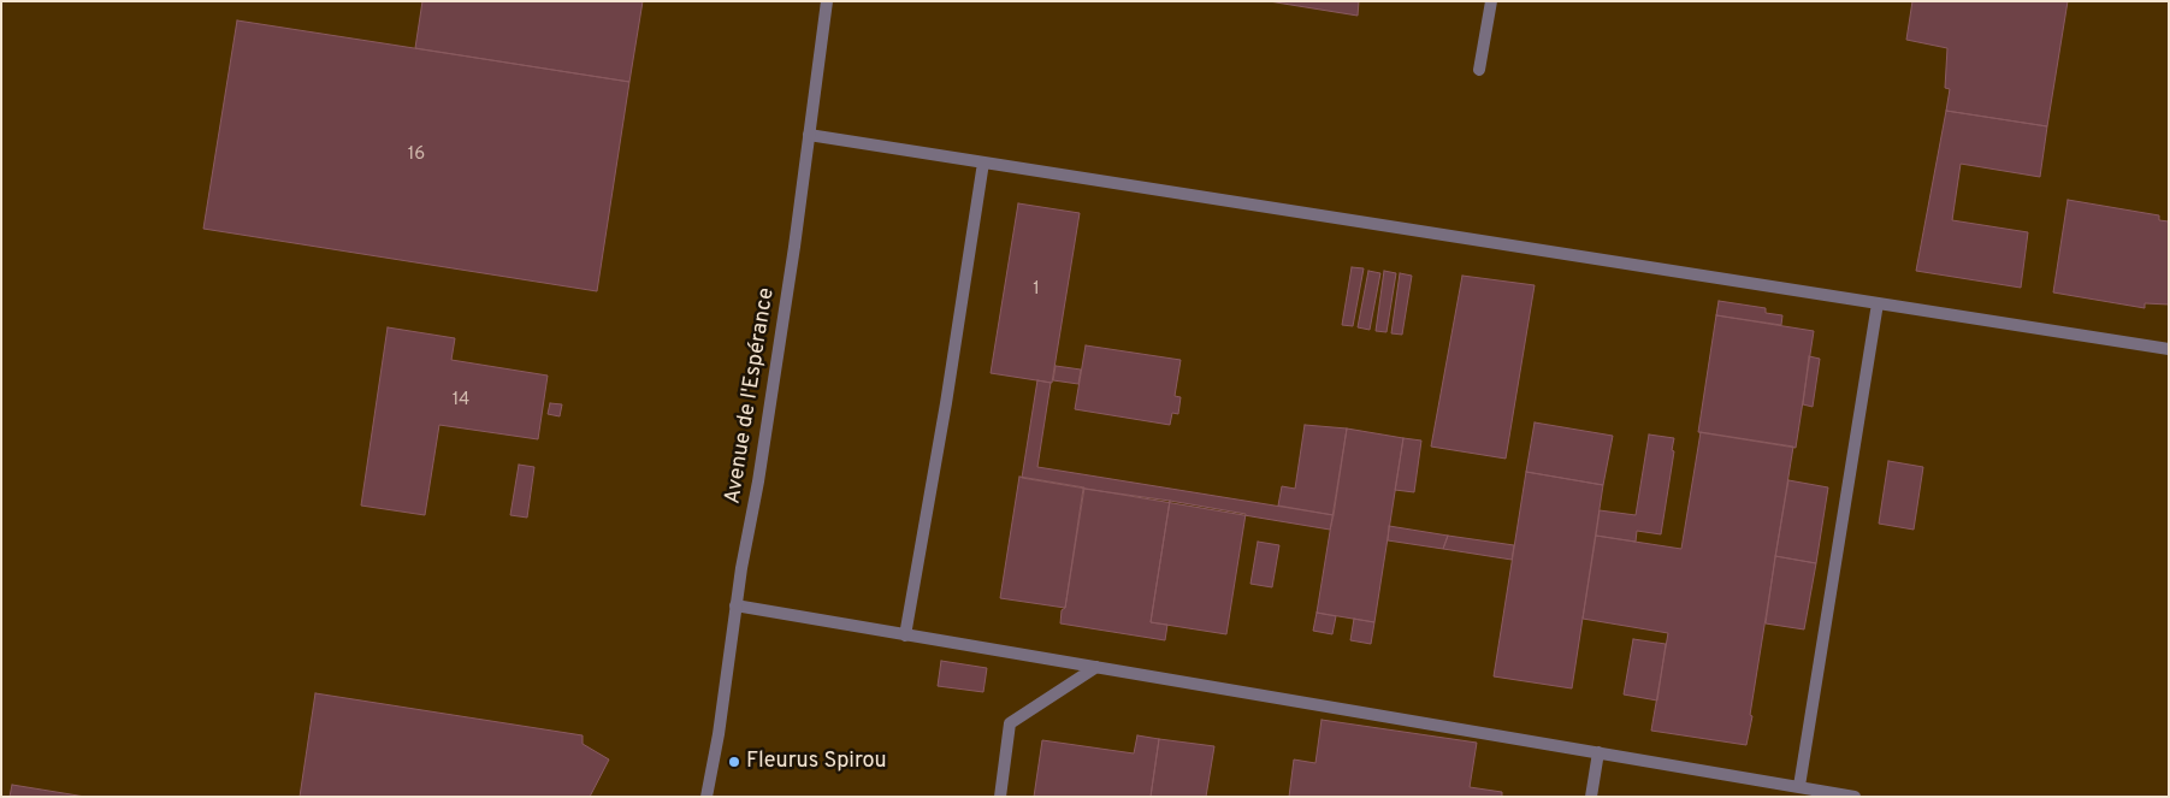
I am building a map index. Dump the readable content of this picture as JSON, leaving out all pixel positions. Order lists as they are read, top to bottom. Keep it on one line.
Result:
{"streets":{"street":["Avenue de l'Espérance"]},"places":["Fleurus Spirou"],"house_numbers":["16","1","14"]}
